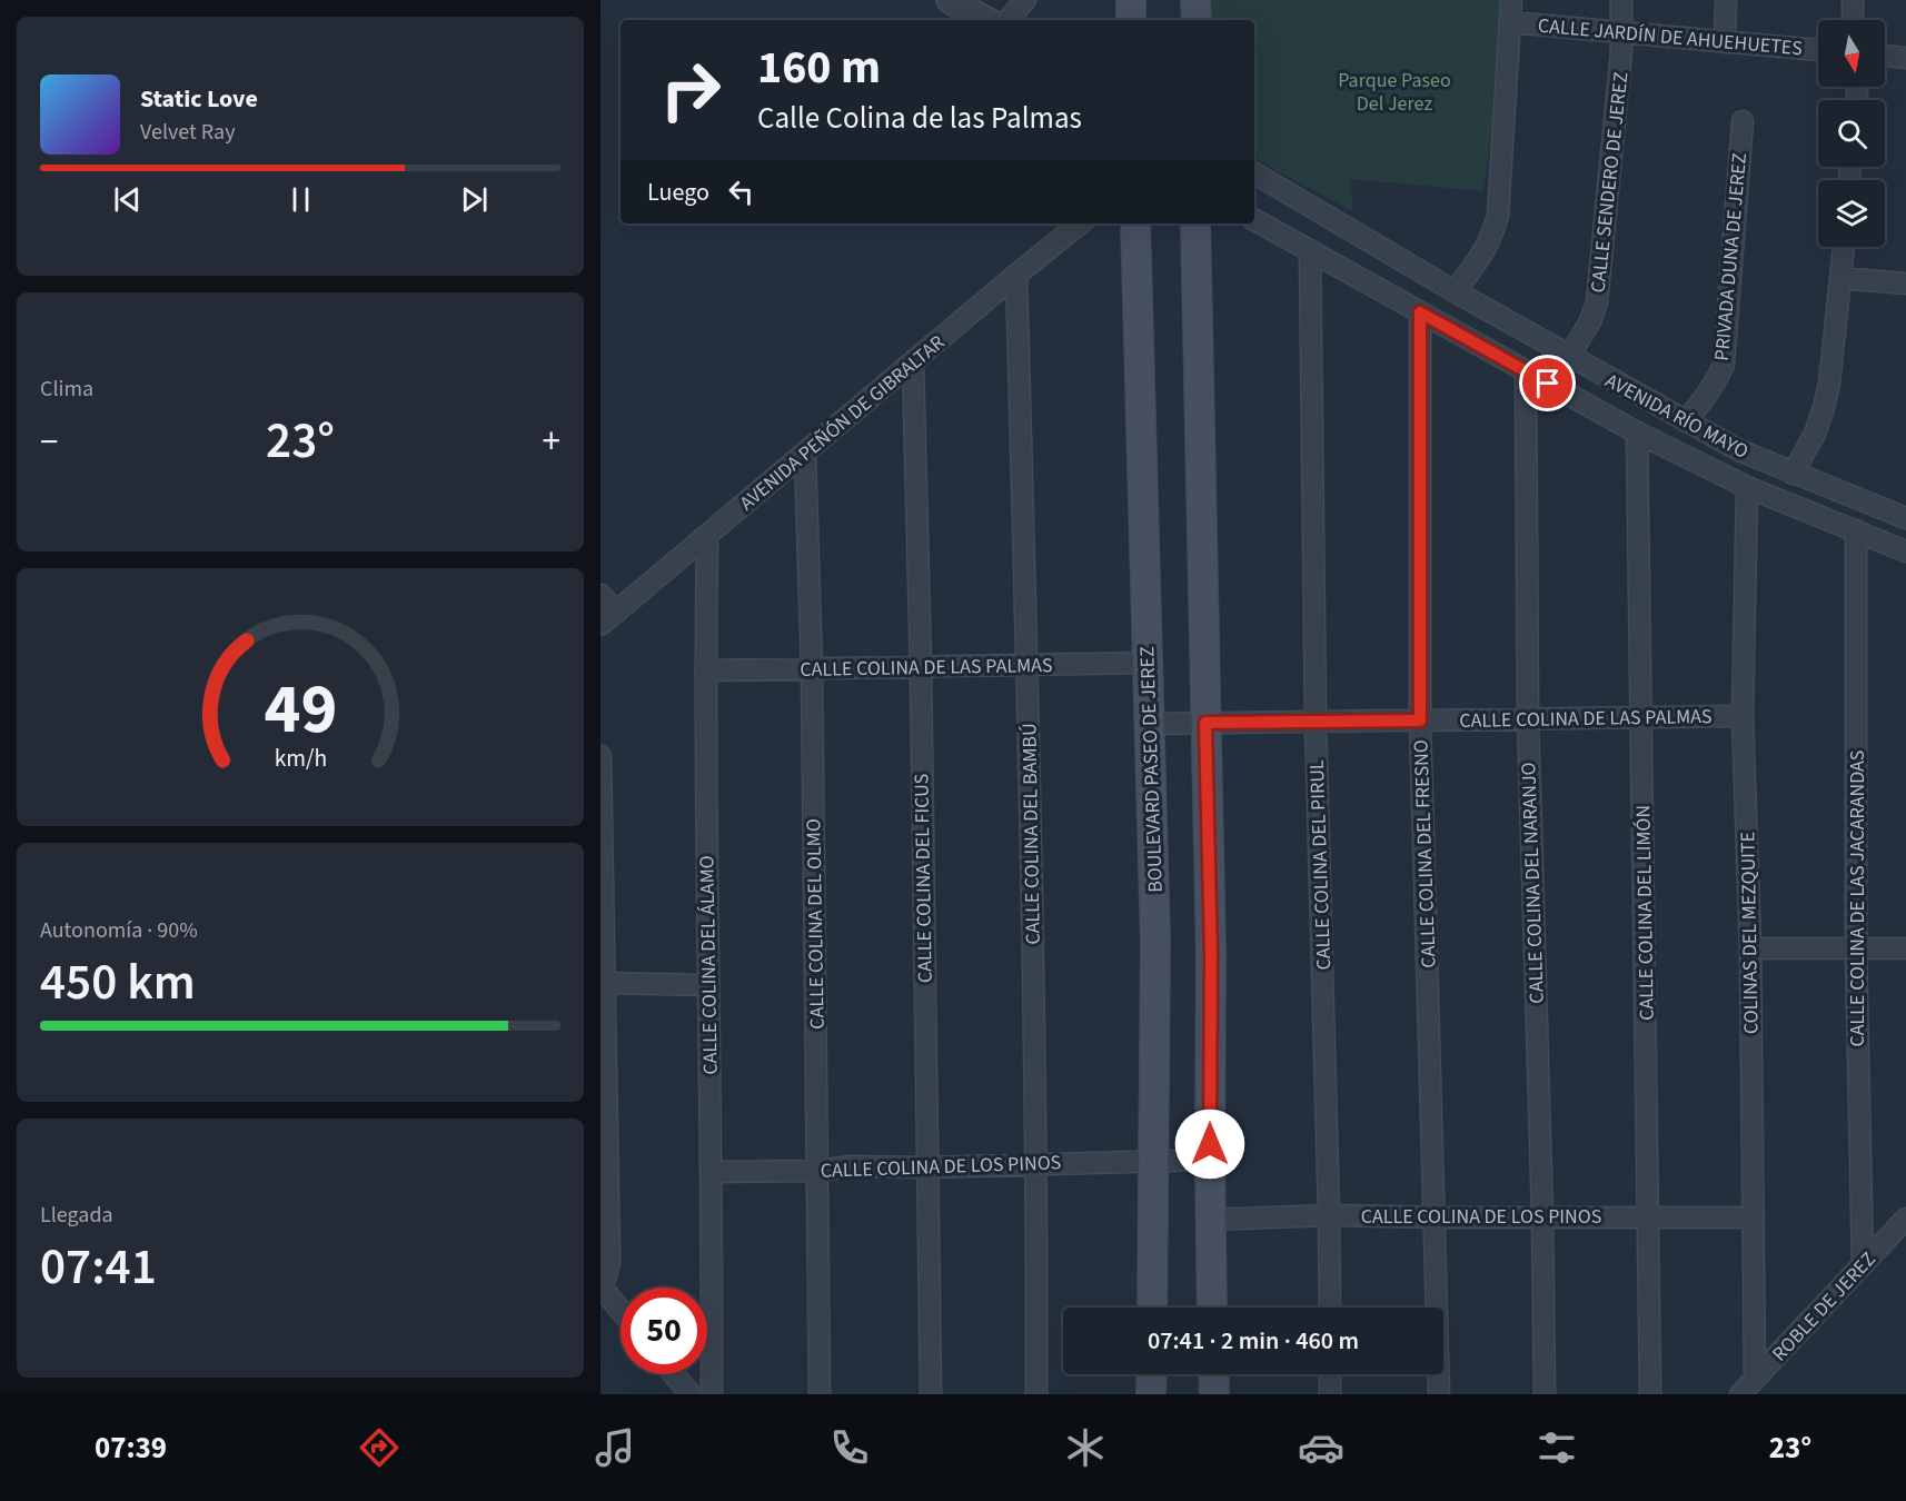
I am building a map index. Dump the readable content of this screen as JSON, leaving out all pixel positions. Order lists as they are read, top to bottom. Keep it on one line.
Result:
{"streets":{"main road":["BOULEVARD PASEO DE JEREZ"],"street":["CALLE JARDÍN DE AHUEHUETES","CALLE SENDERO DE JEREZ","PRIVADA DUNA DE JEREZ","AVENIDA RÍO MAYO","AVENIDA PEÑÓN DE GIBRALTAR","CALLE COLINA DE LAS PALMAS","CALLE COLINA DEL BAMBÚ","CALLE COLINA DEL FRESNO","CALLE COLINA DEL PIRUL","CALLE COLINA DEL FICUS","CALLE COLINA DEL NARANJO","CALLE COLINA DE LAS JACARANDAS","CALLE COLINA DEL LIMÓN","CALLE COLINA DEL OLMO","COLINAS DEL MEZQUITE","CALLE COLINA DEL ÁLAMO","CALLE COLINA DE LOS PINOS","ROBLE DE JEREZ"]},"crossings":[["CALLE JARDÍN DE AHUEHUETES","CALLE SENDERO DE JEREZ"],["CALLE SENDERO DE JEREZ","AVENIDA RÍO MAYO"],["PRIVADA DUNA DE JEREZ","AVENIDA RÍO MAYO"],["AVENIDA RÍO MAYO","CALLE COLINA DEL FRESNO"],["AVENIDA RÍO MAYO","CALLE COLINA DEL PIRUL"],["AVENIDA RÍO MAYO","CALLE COLINA DEL NARANJO"],["AVENIDA RÍO MAYO","CALLE COLINA DE LAS JACARANDAS"],["AVENIDA RÍO MAYO","CALLE COLINA DEL LIMÓN"],["AVENIDA RÍO MAYO","COLINAS DEL MEZQUITE"],["AVENIDA PEÑÓN DE GIBRALTAR","CALLE COLINA DEL BAMBÚ"],["AVENIDA PEÑÓN DE GIBRALTAR","CALLE COLINA DEL FICUS"],["AVENIDA PEÑÓN DE GIBRALTAR","CALLE COLINA DEL OLMO"],["AVENIDA PEÑÓN DE GIBRALTAR","CALLE COLINA DEL ÁLAMO"],["CALLE COLINA DE LAS PALMAS","BOULEVARD PASEO DE JEREZ"],["CALLE COLINA DE LAS PALMAS","CALLE COLINA DEL BAMBÚ"],["CALLE COLINA DE LAS PALMAS","CALLE COLINA DEL FRESNO"],["CALLE COLINA DE LAS PALMAS","CALLE COLINA DEL PIRUL"],["CALLE COLINA DE LAS PALMAS","CALLE COLINA DEL FICUS"],["CALLE COLINA DE LAS PALMAS","CALLE COLINA DEL NARANJO"],["CALLE COLINA DE LAS PALMAS","CALLE COLINA DEL LIMÓN"],["CALLE COLINA DE LAS PALMAS","CALLE COLINA DEL OLMO"],["CALLE COLINA DE LAS PALMAS","COLINAS DEL MEZQUITE"],["CALLE COLINA DE LAS PALMAS","CALLE COLINA DEL ÁLAMO"],["BOULEVARD PASEO DE JEREZ","CALLE COLINA DE LOS PINOS"],["CALLE COLINA DEL BAMBÚ","CALLE COLINA DE LOS PINOS"],["CALLE COLINA DEL FRESNO","CALLE COLINA DE LOS PINOS"],["CALLE COLINA DEL PIRUL","CALLE COLINA DE LOS PINOS"],["CALLE COLINA DEL FICUS","CALLE COLINA DE LOS PINOS"],["CALLE COLINA DEL NARANJO","CALLE COLINA DE LOS PINOS"],["CALLE COLINA DE LAS JACARANDAS","ROBLE DE JEREZ"],["CALLE COLINA DEL LIMÓN","CALLE COLINA DE LOS PINOS"],["CALLE COLINA DEL OLMO","CALLE COLINA DE LOS PINOS"],["COLINAS DEL MEZQUITE","CALLE COLINA DE LOS PINOS"],["COLINAS DEL MEZQUITE","ROBLE DE JEREZ"],["CALLE COLINA DEL ÁLAMO","CALLE COLINA DE LOS PINOS"]],"parks":["Parque Paseo Del Jerez"],"north":"bottom","page":{"turn":["160 m","Calle Colina de las Palmas"],"song":["Static Love","Velvet Ray"],"then":"Luego","tile":["Clima",["Autonomía · 90%","450 km"],["Llegada","07:41"]],"heat":["−","23°","+"],"limit":"50","trip":"07:41 · 2 min · 460 m","tabs":["07:39","23°"],"gauge":["49","km/h"]}}
